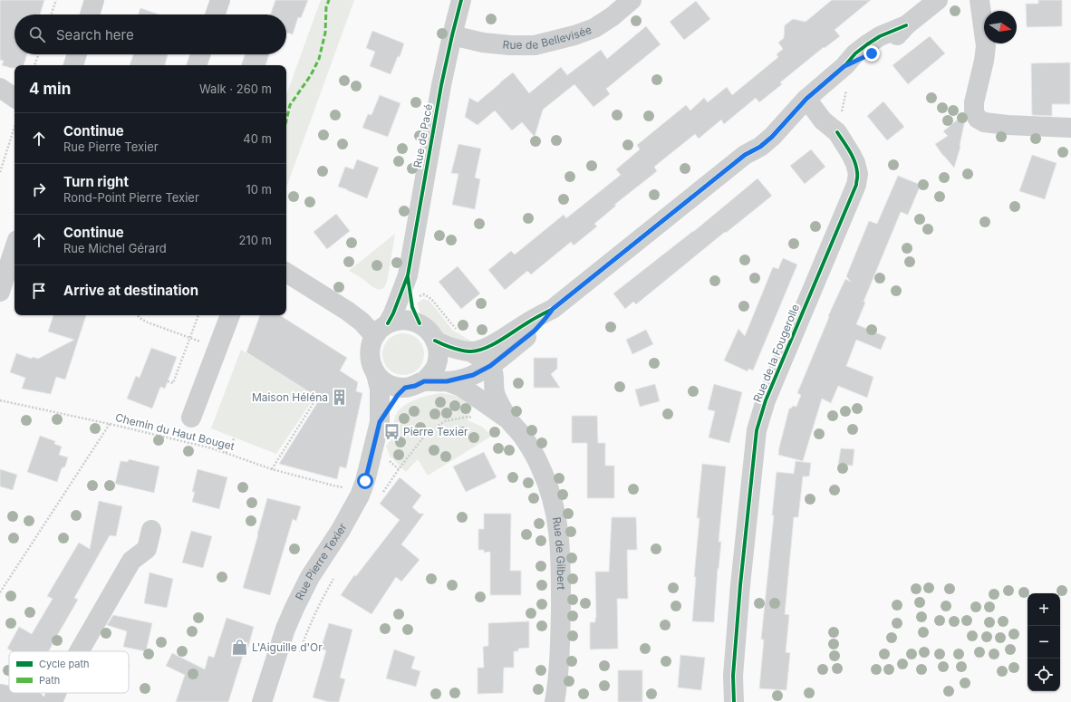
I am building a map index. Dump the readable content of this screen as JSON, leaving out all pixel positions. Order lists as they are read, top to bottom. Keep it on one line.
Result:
{"streets":{"street":["Rue de Bellevisée","Rue de Pacé","Rue de la Fougerolle","Rue de Gilbert","Rue Pierre Texier"],"path":["Chemin du Haut Bouget"]},"crossings":[["Rue de Bellevisée","Rue de Pacé"]],"places":{"building":["Maison Héléna"],"bus stop":["Pierre Texier"],"shop":["L'Aiguille d'Or"]},"legend":["Cycle path","Path"],"north":"right","page":{"search":"Search here","heading":["4 min","Walk · 260 m"],"list":[["Continue","Rue Pierre Texier","40 m"],["Turn right","Rond-Point Pierre Texier","10 m"],["Continue","Rue Michel Gérard","210 m"],"Arrive at destination"],"map_buttons":["+","−"]}}
